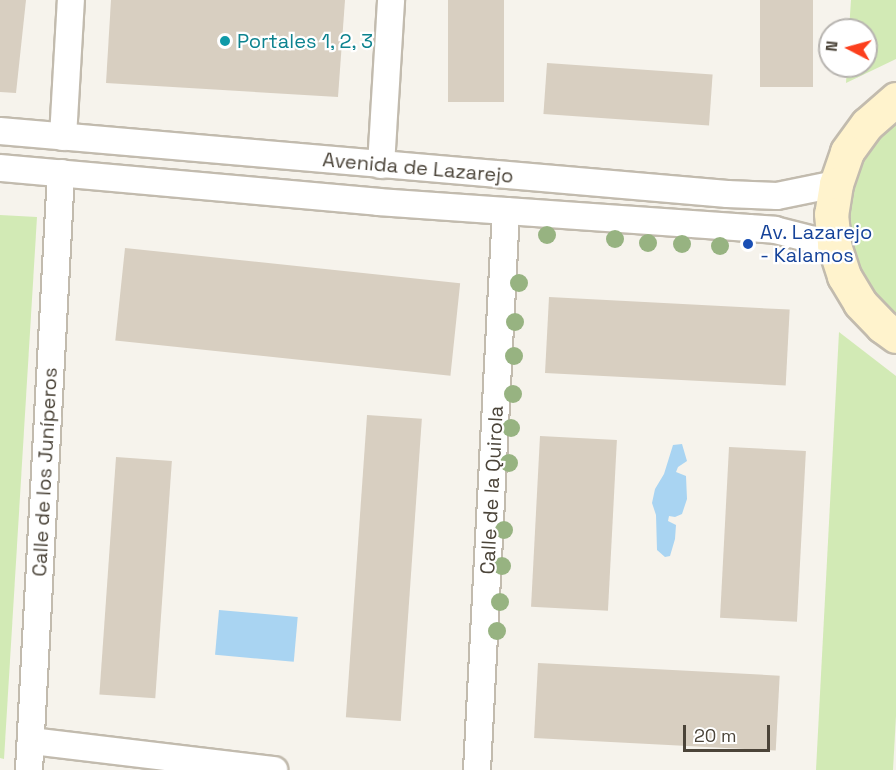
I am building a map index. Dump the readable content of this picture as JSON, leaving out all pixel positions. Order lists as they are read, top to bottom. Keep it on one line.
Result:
{"streets":{"street":["Avenida de Lazarejo","Calle de los Juníperos","Calle de la Quirola"]},"crossings":[["Avenida de Lazarejo","Calle de los Juníperos"],["Avenida de Lazarejo","Calle de la Quirola"]],"places":["Portales 1, 2, 3","Av. Lazarejo - Kalamos"],"scale_bar":"20 m","north":"left"}
